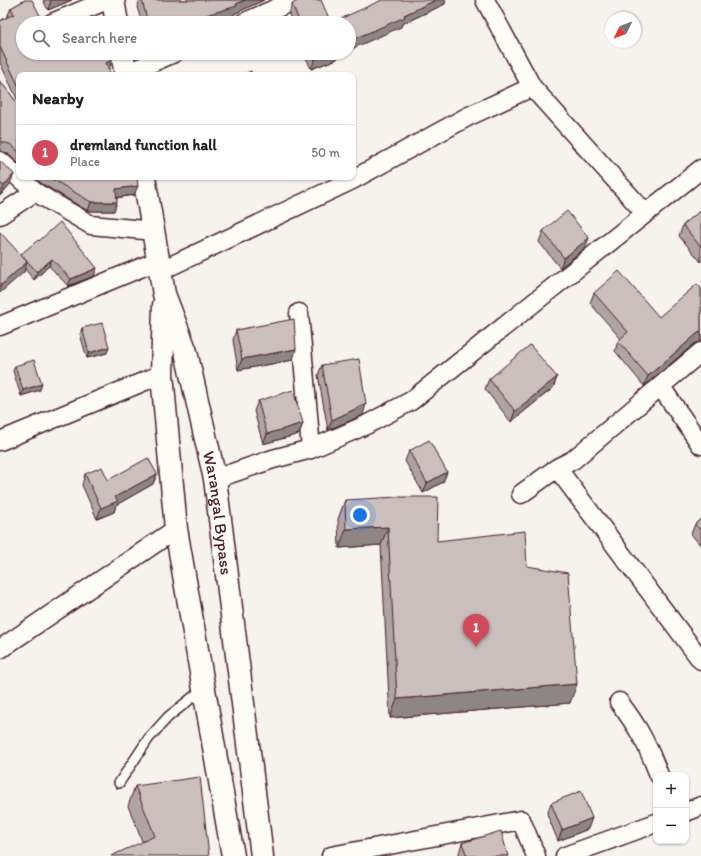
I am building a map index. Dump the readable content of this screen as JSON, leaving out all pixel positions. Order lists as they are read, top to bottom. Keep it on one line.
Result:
{"streets":{"main road":["Warangal Bypass"]},"north":"bottom left","page":{"search":"Search here","heading":"Nearby","list":[{"mark":"1","name":"dremland function hall","note":"Place","value":"50 m"}],"pins":"1","map_buttons":["+","−"]}}
